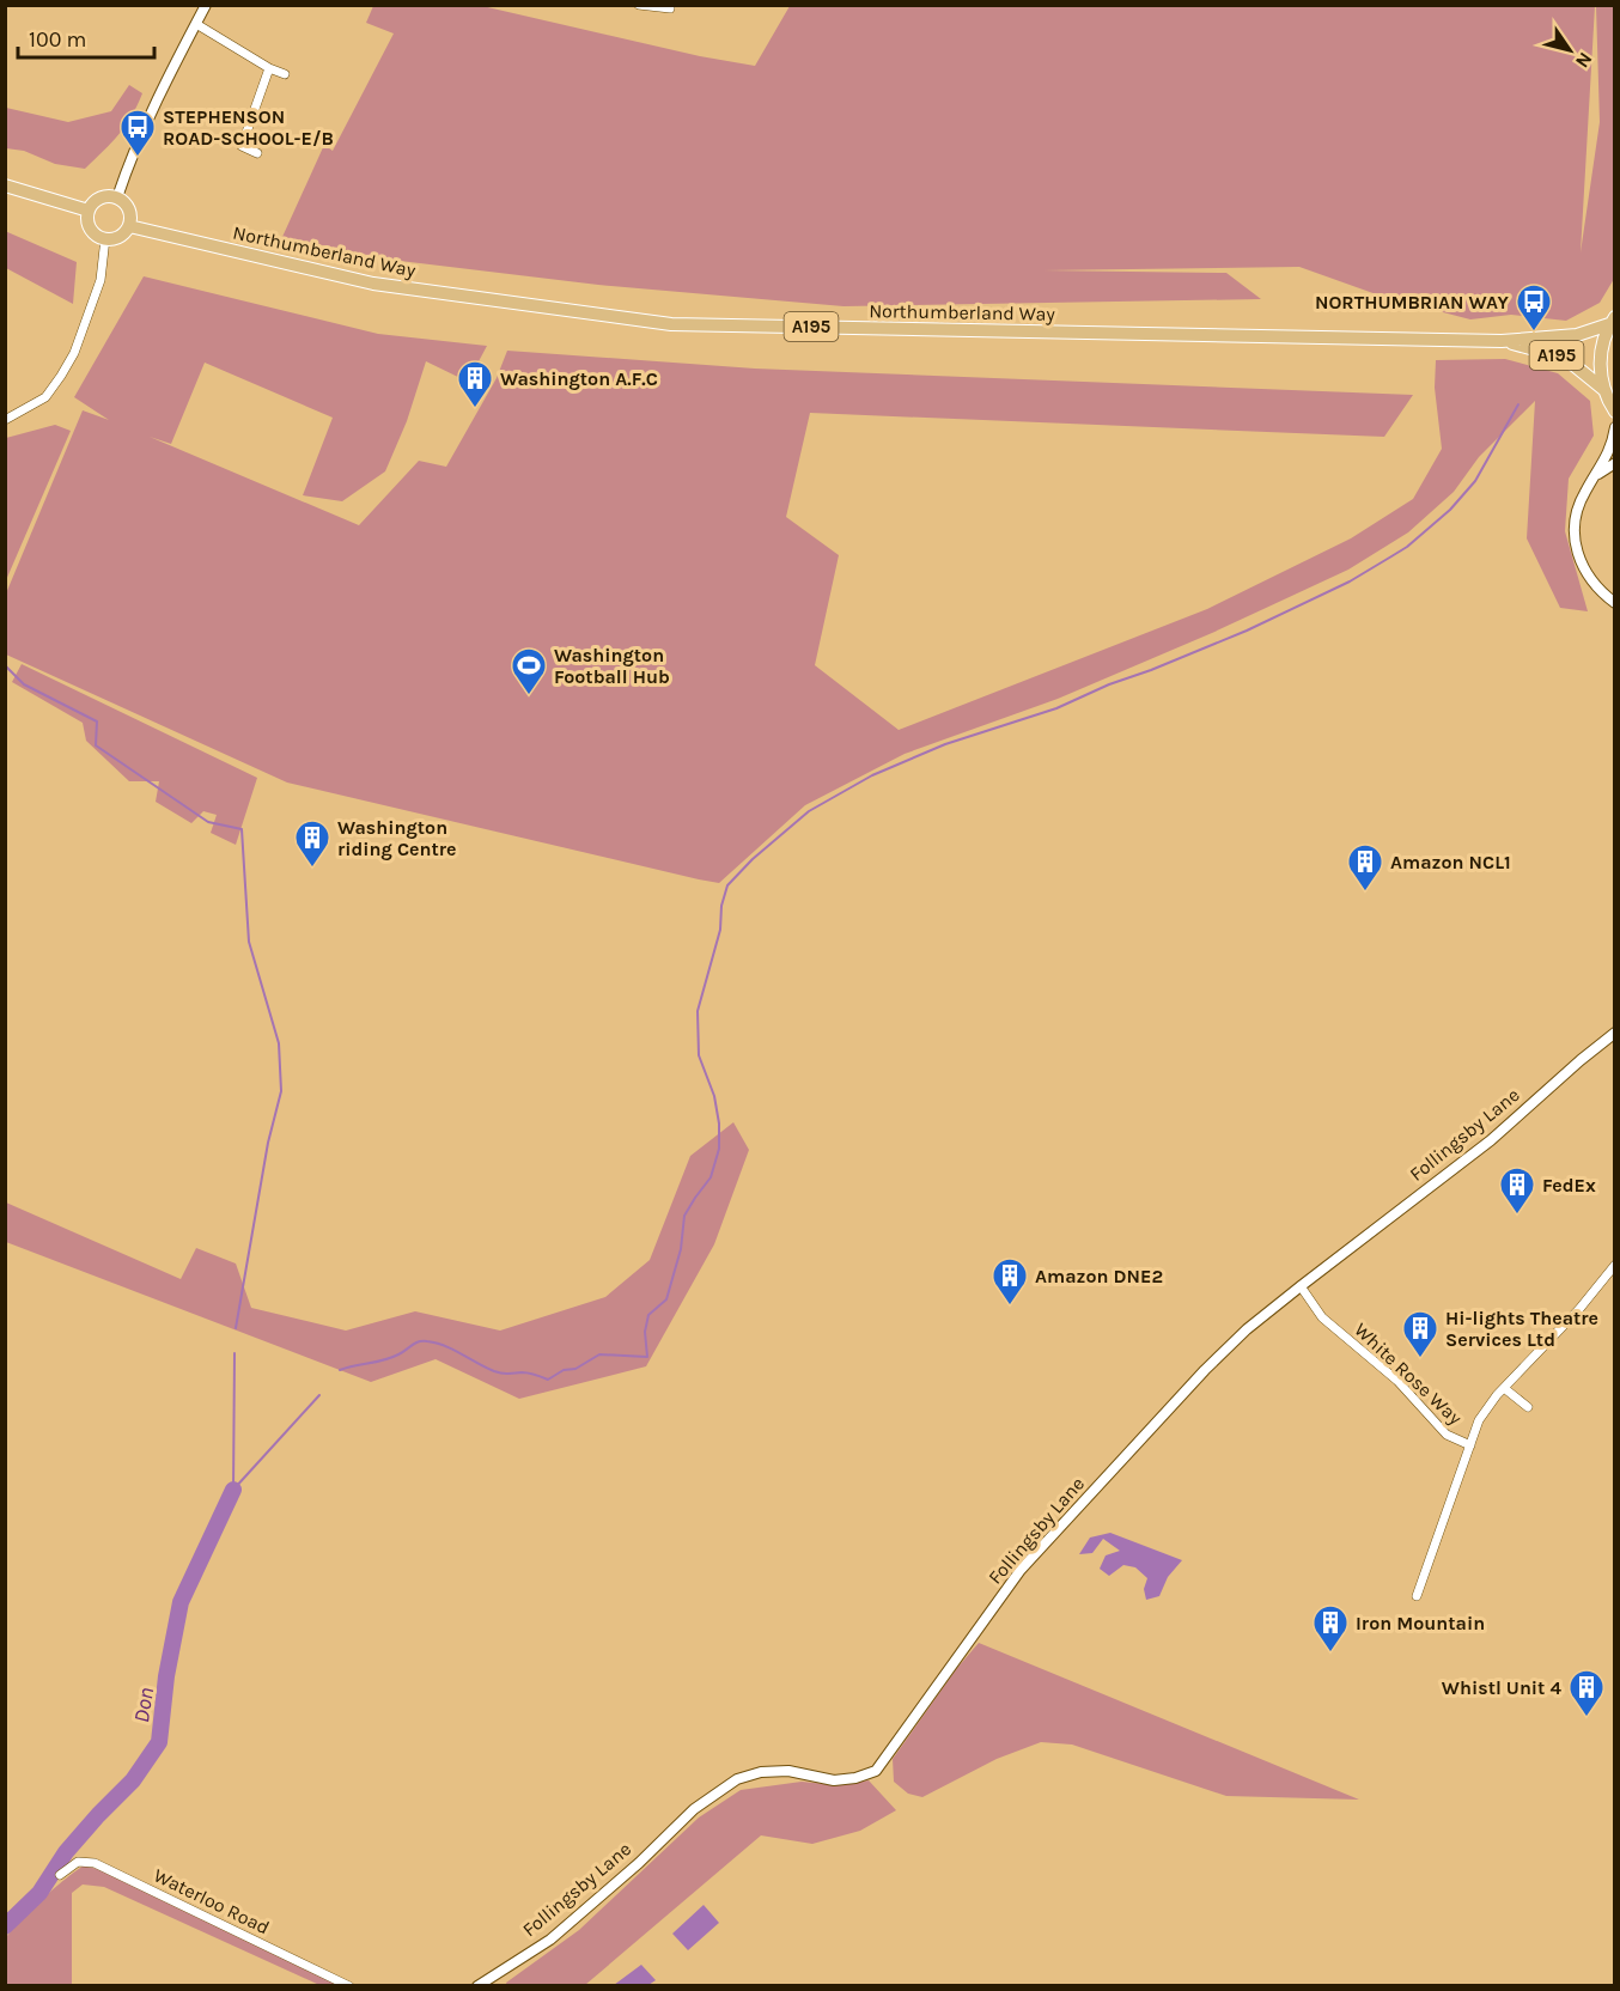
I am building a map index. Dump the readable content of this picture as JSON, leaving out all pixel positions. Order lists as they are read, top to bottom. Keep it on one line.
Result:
{"streets":{"main road":["Northumberland Way","A195"],"street":["Follingsby Lane","White Rose Way","Waterloo Road"]},"crossings":[["Follingsby Lane","White Rose Way"]],"water":["Don"],"places":{"bus stop":["STEPHENSON ROAD-SCHOOL-E/B","NORTHUMBRIAN WAY"],"building":["Washington A.F.C","Washington riding Centre","Amazon NCL1","FedEx","Amazon DNE2","Hi-lights Theatre Services Ltd","Iron Mountain","Whistl Unit 4"],"sports":["Washington Football Hub"]},"scale_bar":"100 m","north":"bottom right"}
